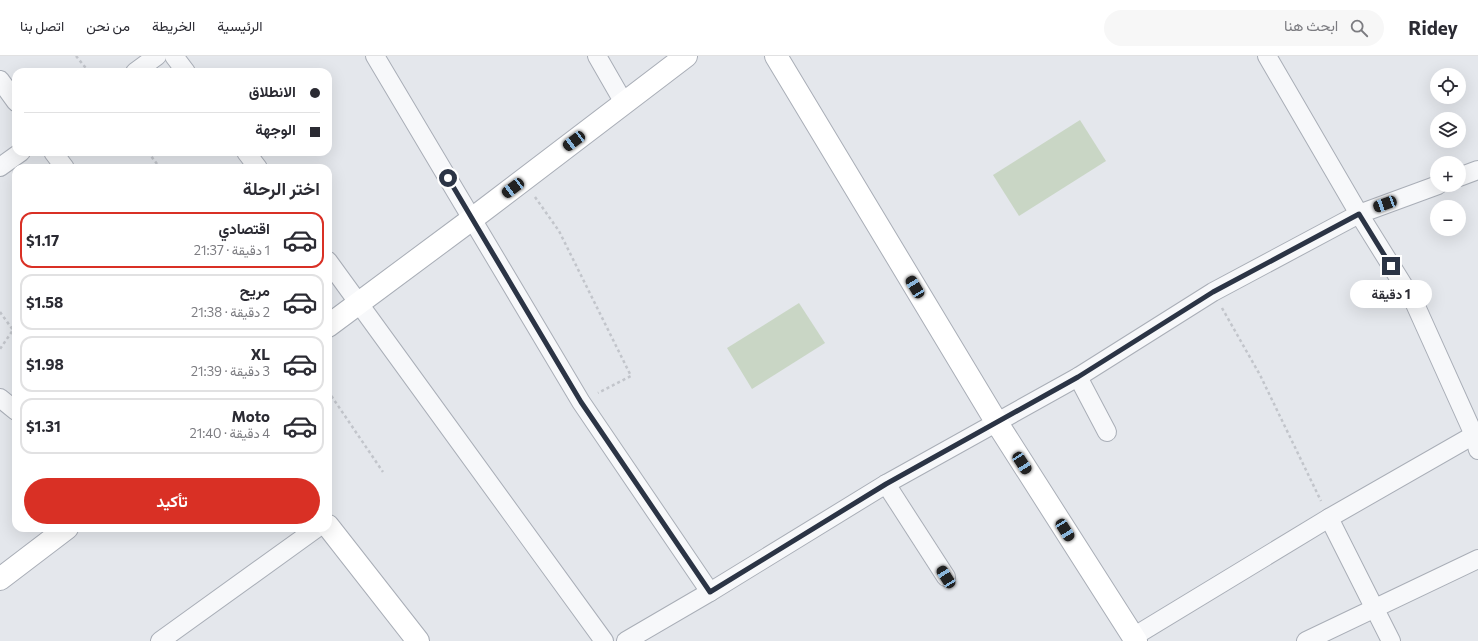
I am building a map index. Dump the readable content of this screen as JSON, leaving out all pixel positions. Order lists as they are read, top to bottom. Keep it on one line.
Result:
{"page":{"header":"Ridey","search":"ابحث هنا","nav":["الرئيسية","الخريطة","من نحن","اتصل بنا"],"map_buttons":["+","−"],"banner":["الانطلاق","الوجهة"],"heading":"اختر الرحلة","list":[{"name":"اقتصادي","note":"1 دقيقة · 21:37","value":"$1.17"},{"name":"مريح","note":"2 دقيقة · 21:38","value":"$1.58"},{"name":"XL","note":"3 دقيقة · 21:39","value":"$1.98"},{"name":"Moto","note":"4 دقيقة · 21:40","value":"$1.31"}],"bubble":"1 دقيقة","buttons":"تأكيد"}}
